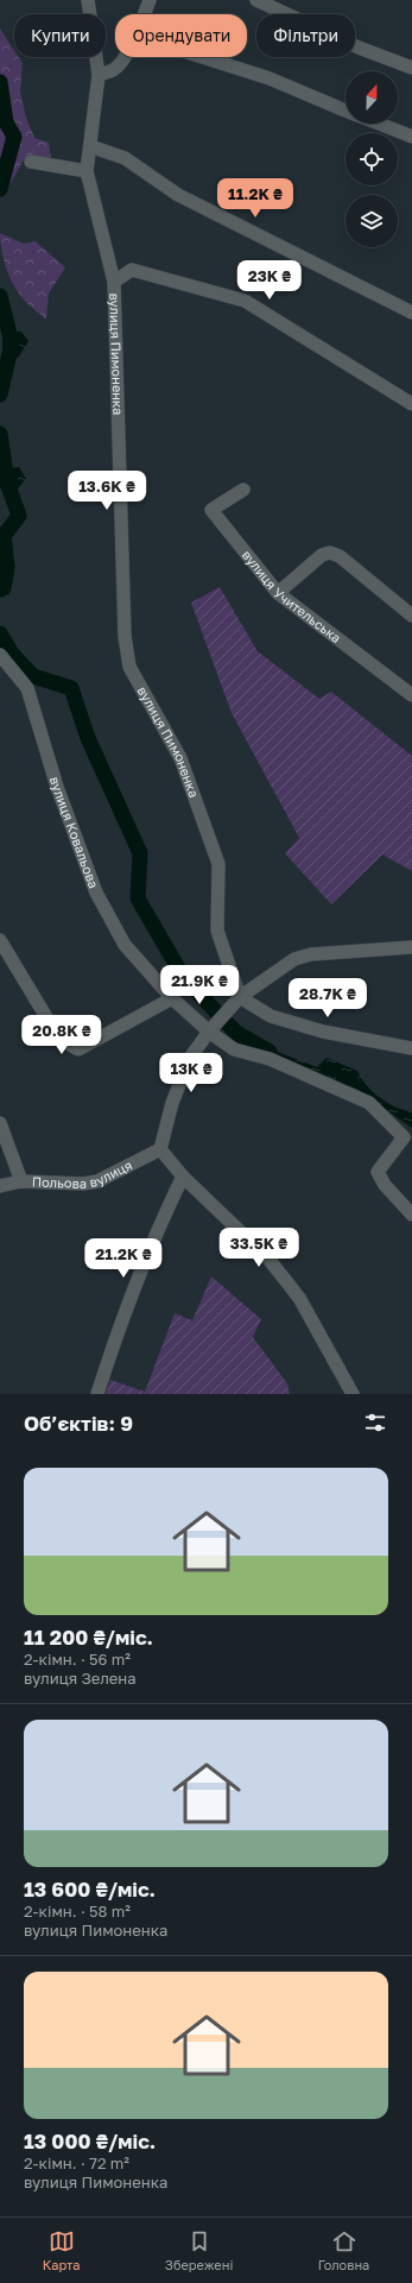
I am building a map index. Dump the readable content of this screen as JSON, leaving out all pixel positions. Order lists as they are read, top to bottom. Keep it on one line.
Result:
{"streets":{"street":["вулиця Пимоненка","вулиця Учительська","вулиця Ковальова","Польова вулиця"]},"north":"top","page":{"chip":["Купити","Орендувати","Фільтри"],"price":["11.2K ₴","23K ₴","13.6K ₴","21.9K ₴","28.7K ₴","20.8K ₴","13K ₴","33.5K ₴","21.2K ₴"],"heading":"Об’єктів: 9","list":[{"name":"11 200 ₴/міс.","note":"2-кімн. · 56 m² · вулиця Зелена"},{"name":"13 600 ₴/міс.","note":"2-кімн. · 58 m² · вулиця Пимоненка"},{"name":"13 000 ₴/міс.","note":"2-кімн. · 72 m² · вулиця Пимоненка"}],"tabs":["Карта","Збережені","Головна"]}}
